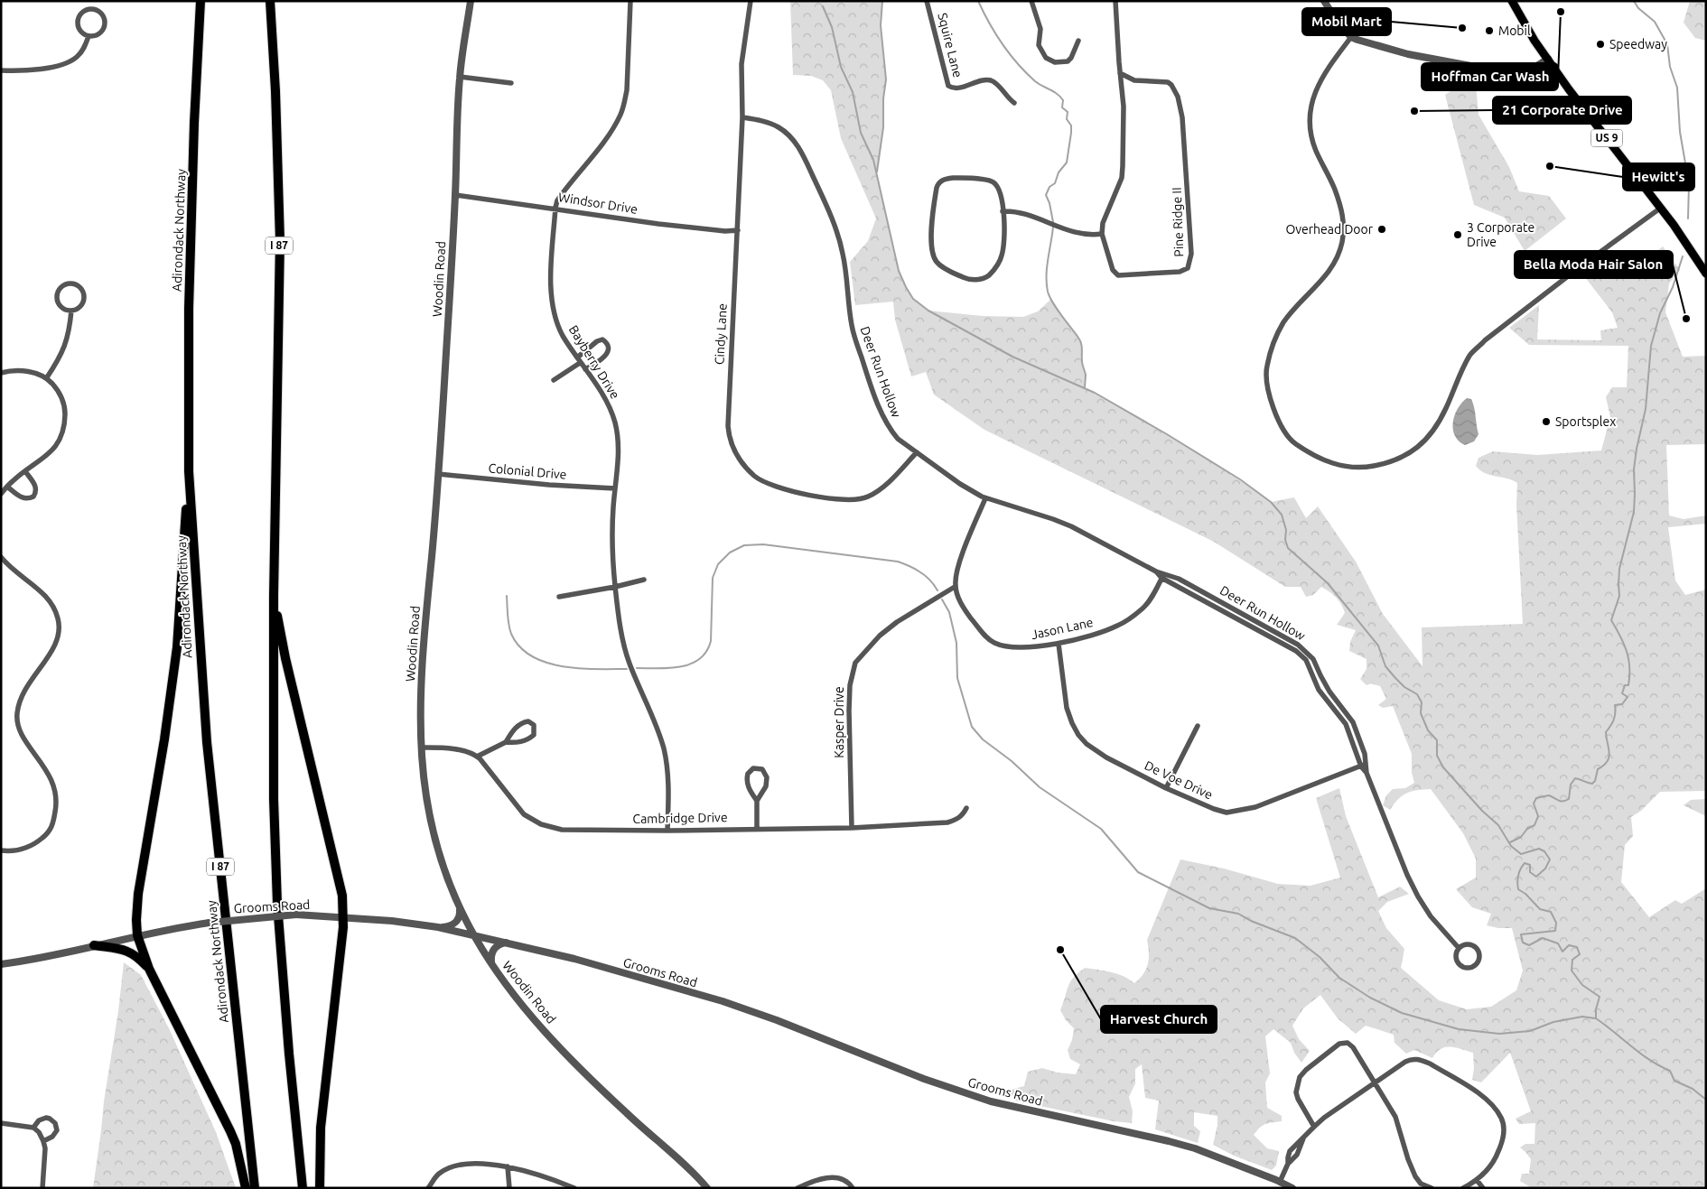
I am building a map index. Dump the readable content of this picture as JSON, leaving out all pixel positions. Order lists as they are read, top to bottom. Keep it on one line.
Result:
{"streets":{"highway":["Adirondack Northway","I 87"],"main road":["US 9"],"street":["Squire Lane","Windsor Drive","Pine Ridge II","Woodin Road","Cindy Lane","Bayberry Drive","Deer Run Hollow","Colonial Drive","Jason Lane","Kasper Drive","De Voe Drive","Cambridge Drive","Grooms Road"]},"crossings":[["Windsor Drive","Woodin Road"],["Windsor Drive","Cindy Lane"],["Windsor Drive","Bayberry Drive"],["Woodin Road","Colonial Drive"],["Woodin Road","Grooms Road"],["Cindy Lane","Deer Run Hollow"],["Bayberry Drive","Colonial Drive"],["Bayberry Drive","Cambridge Drive"],["Deer Run Hollow","Jason Lane"],["Deer Run Hollow","De Voe Drive"],["Jason Lane","Kasper Drive"],["Jason Lane","De Voe Drive"],["Kasper Drive","Cambridge Drive"]],"places":["Hoffman Car Wash","Mobil Mart","Mobil","Speedway","21 Corporate Drive","Hewitt's","Overhead Door","3 Corporate Drive","Bella Moda Hair Salon","Sportsplex","Harvest Church"]}
